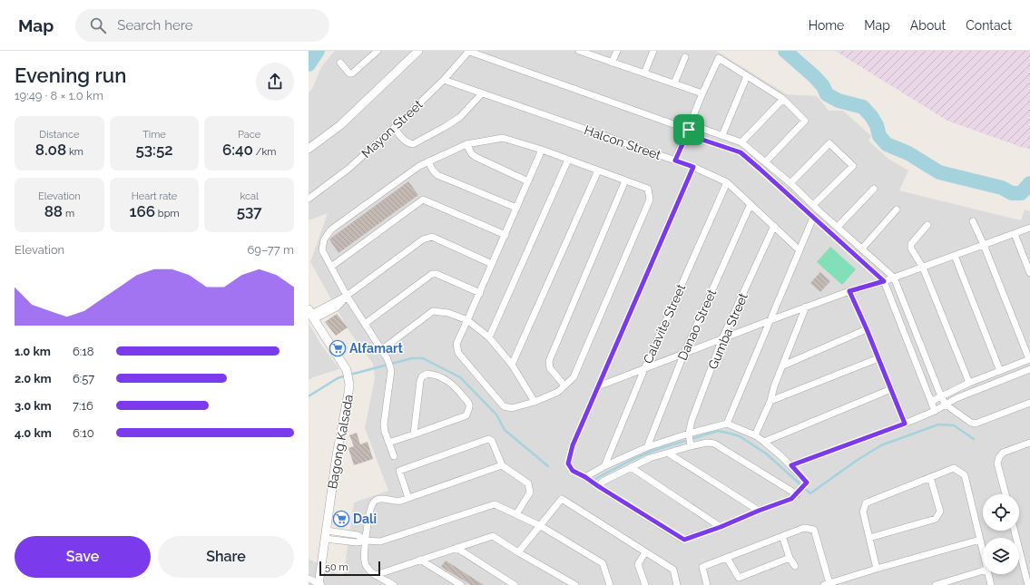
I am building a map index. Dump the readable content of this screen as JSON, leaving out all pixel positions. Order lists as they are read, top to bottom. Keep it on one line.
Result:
{"streets":{"street":["Mayon Street","Halcon Street","Calavite Street","Danao Street","Gumba Street","Bagong Kalsada"]},"crossings":[["Mayon Street","Halcon Street"],["Halcon Street","Calavite Street"],["Halcon Street","Danao Street"],["Halcon Street","Gumba Street"]],"places":{"supermarket":["Alfamart","Dali"]},"scale_bar":"50 m","page":{"header":"Map","search":"Search here","nav":["Home","Map","About","Contact"],"heading":["Evening run","19:49 · 8 × 1.0 km"],"stats":[["Distance","8.08 km"],["Time","53:52"],["Pace","6:40 /km"],["Elevation","88 m"],["Heart rate","166 bpm"],["kcal","537"]],"chart":["Elevation","69–77 m"],"list":[{"name":"1.0 km","note":"6:18"},{"name":"2.0 km","note":"6:57"},{"name":"3.0 km","note":"7:16"},{"name":"4.0 km","note":"6:10"}],"buttons":["Save","Share"],"scale":"50 m"}}
